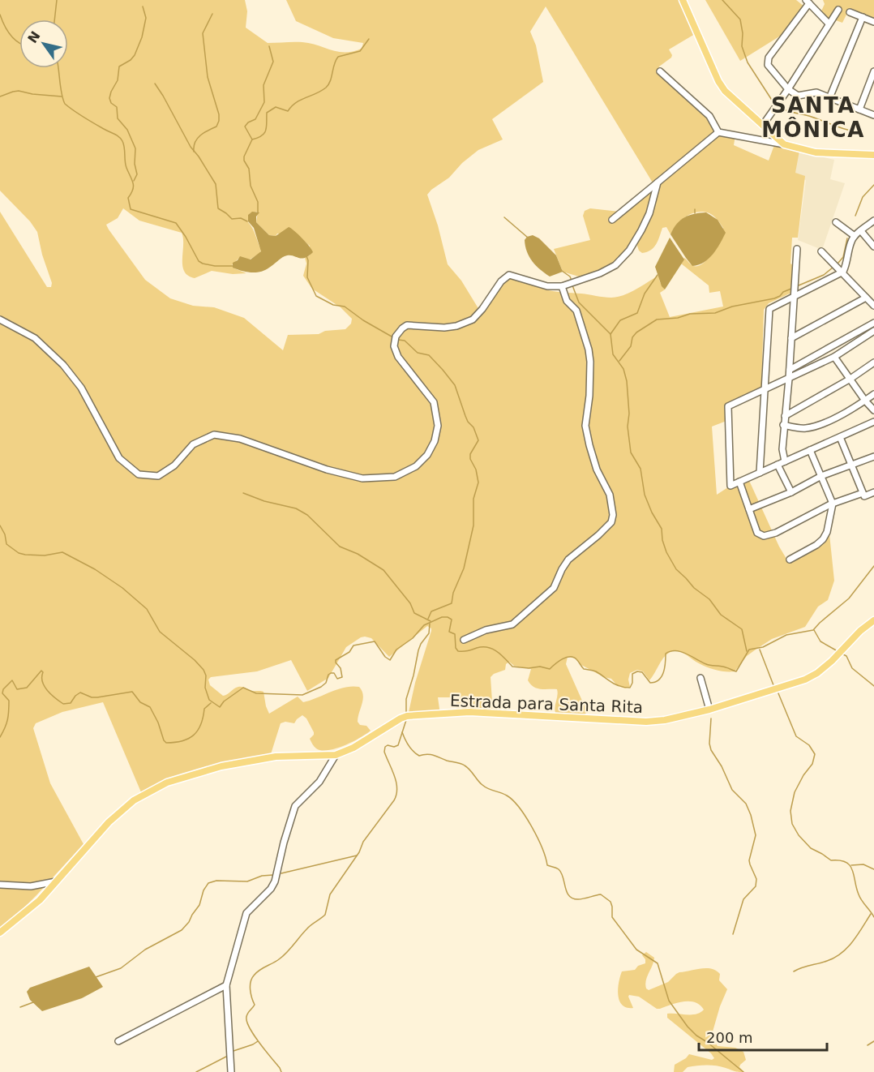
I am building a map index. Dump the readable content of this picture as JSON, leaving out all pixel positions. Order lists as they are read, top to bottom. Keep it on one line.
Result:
{"streets":{"main road":["Estrada para Santa Rita"]},"districts":["SANTA MÔNICA"],"scale_bar":"200 m","north":"top left"}
